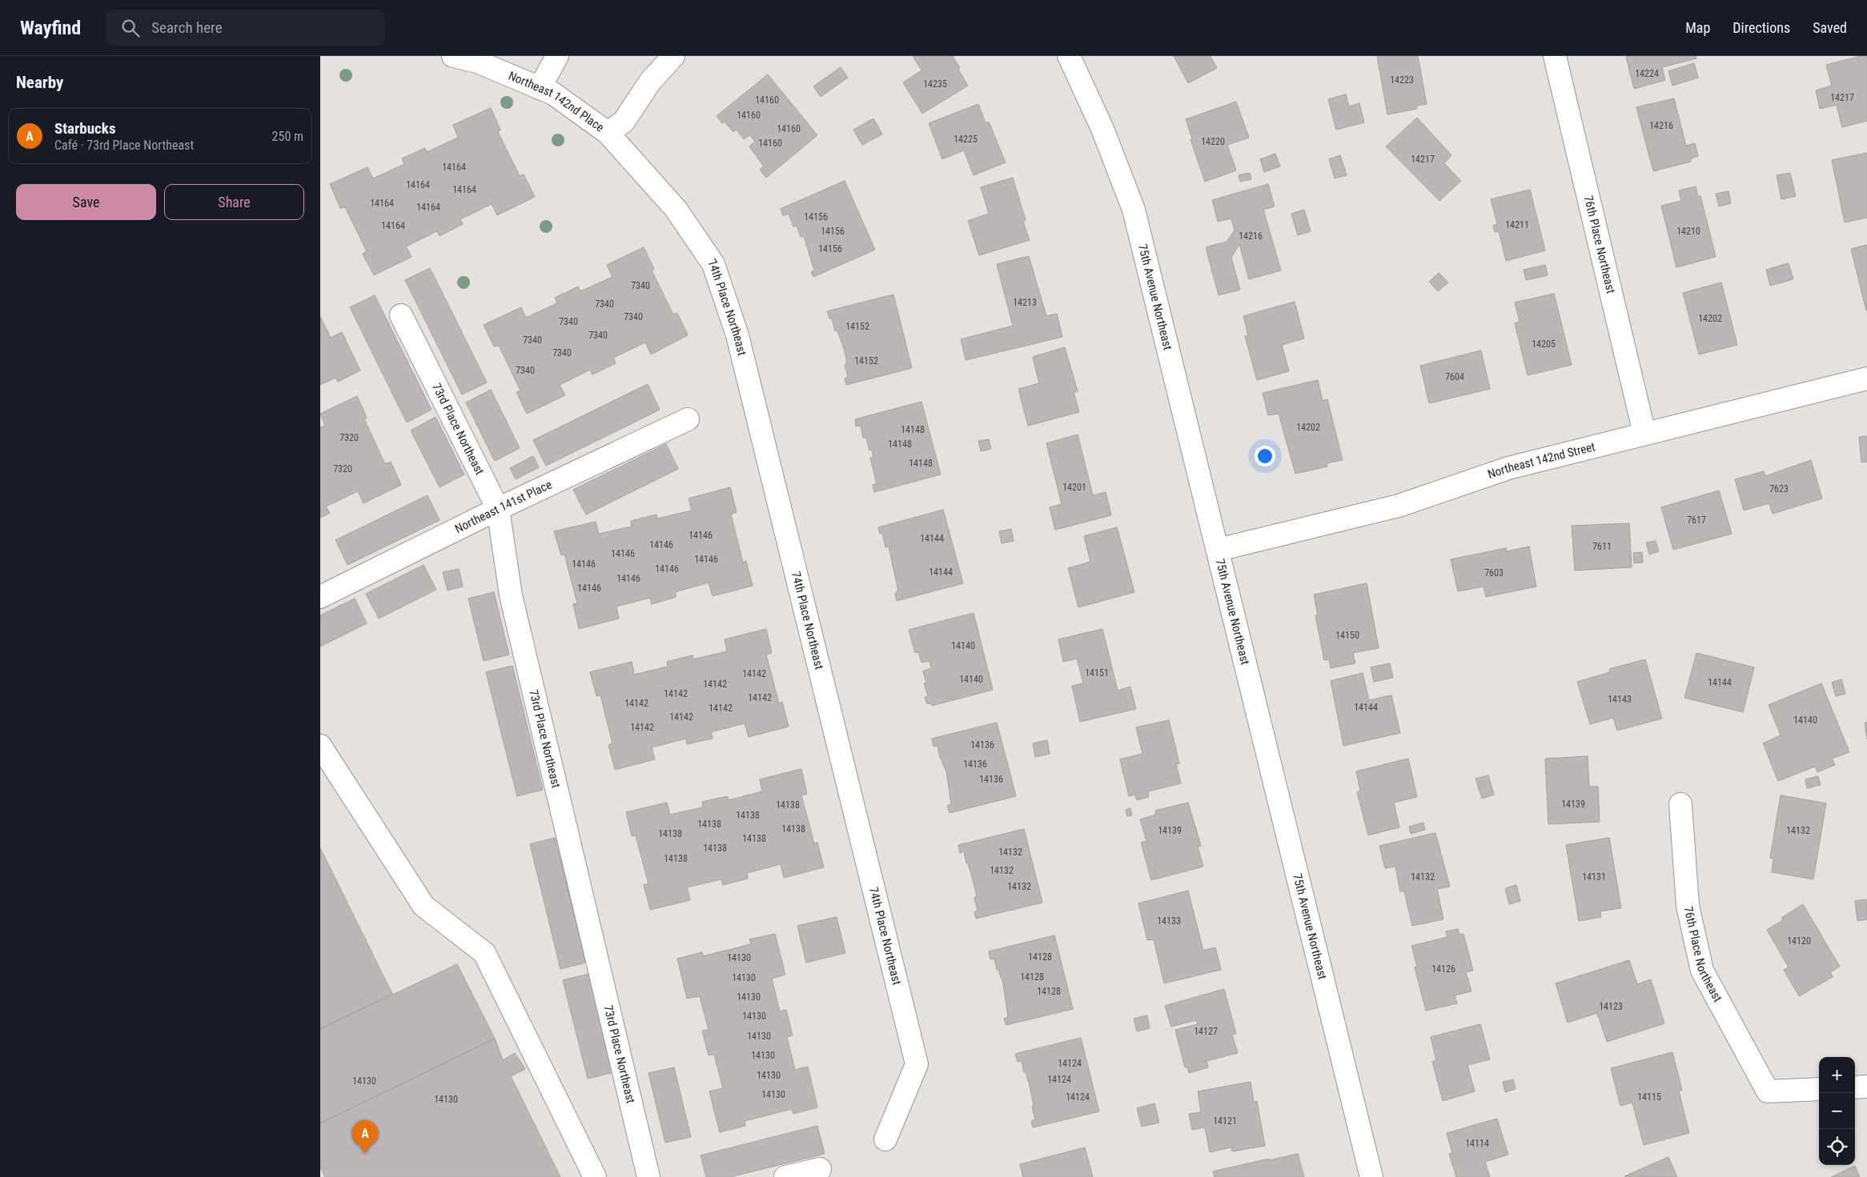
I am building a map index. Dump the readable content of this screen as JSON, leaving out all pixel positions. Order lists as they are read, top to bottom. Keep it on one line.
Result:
{"streets":{"street":["Northeast 142nd Place","76th Place Northeast","75th Avenue Northeast","74th Place Northeast","73rd Place Northeast","Northeast 142nd Street","Northeast 141st Place"]},"crossings":[["Northeast 142nd Place","74th Place Northeast"],["76th Place Northeast","Northeast 142nd Street"],["75th Avenue Northeast","Northeast 142nd Street"],["73rd Place Northeast","Northeast 141st Place"]],"house_numbers":["14224","14223","14235","14217","14160","14160","14216","14160","14225","14220","14160","14217","14164","14164","14164","14164","14164","14156","14211","14164","14156","14210","14216","14156","7340","14213","7340","7340","14202","7340","14152","7340","7340","14205","7340","14152","7340","7604","14202","14148","7320","14148","14148","7320","14201","7623","7617","14146","14144","14146","7611","14146","14146","14146","14146","14144","7603","14146","14146","14150","14140","14151","14142","14140","14144","14142","14142","14142","14143","14142","14144","14142","14142","14140","14142","14136","14136","14136","14139","14138","14138","14138","14138","14139","14132","14138","14138","14138","14132","14138","14132","14132","14131","14132","14133","14120","14128","14130","14126","14128","14130","14128","14130","14123","14130","14127","14130","14130","14124","14130","14124","14130","14130","14124","14115","14130","14121","14114"],"page":{"header":"Wayfind","search":"Search here","nav":["Map","Directions","Saved"],"heading":"Nearby","list":[{"mark":"A","name":"Starbucks","note":"Café · 73rd Place Northeast","value":"250 m"}],"buttons":["Save","Share"],"map_buttons":["+","−"],"pins":"A"}}
